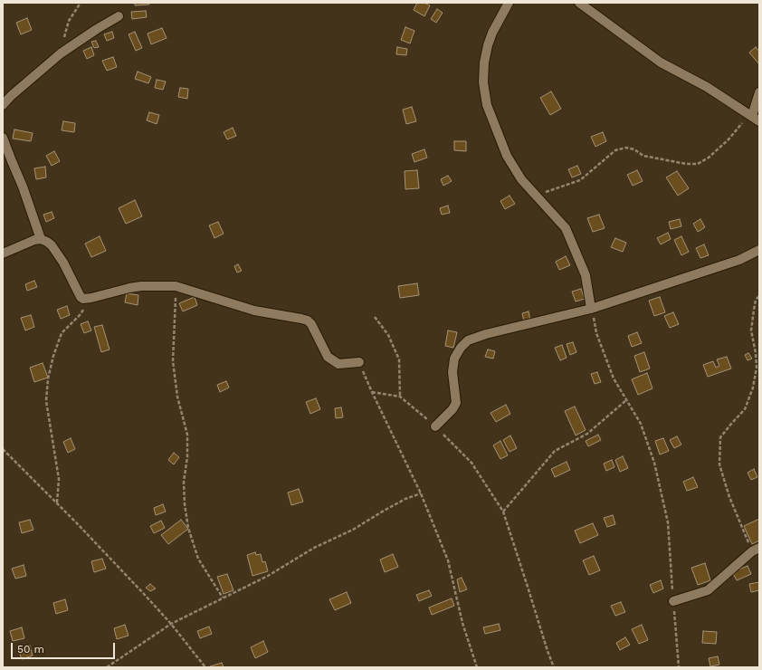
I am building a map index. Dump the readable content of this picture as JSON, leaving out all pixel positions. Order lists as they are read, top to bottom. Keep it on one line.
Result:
{"scale_bar":"50 m"}
